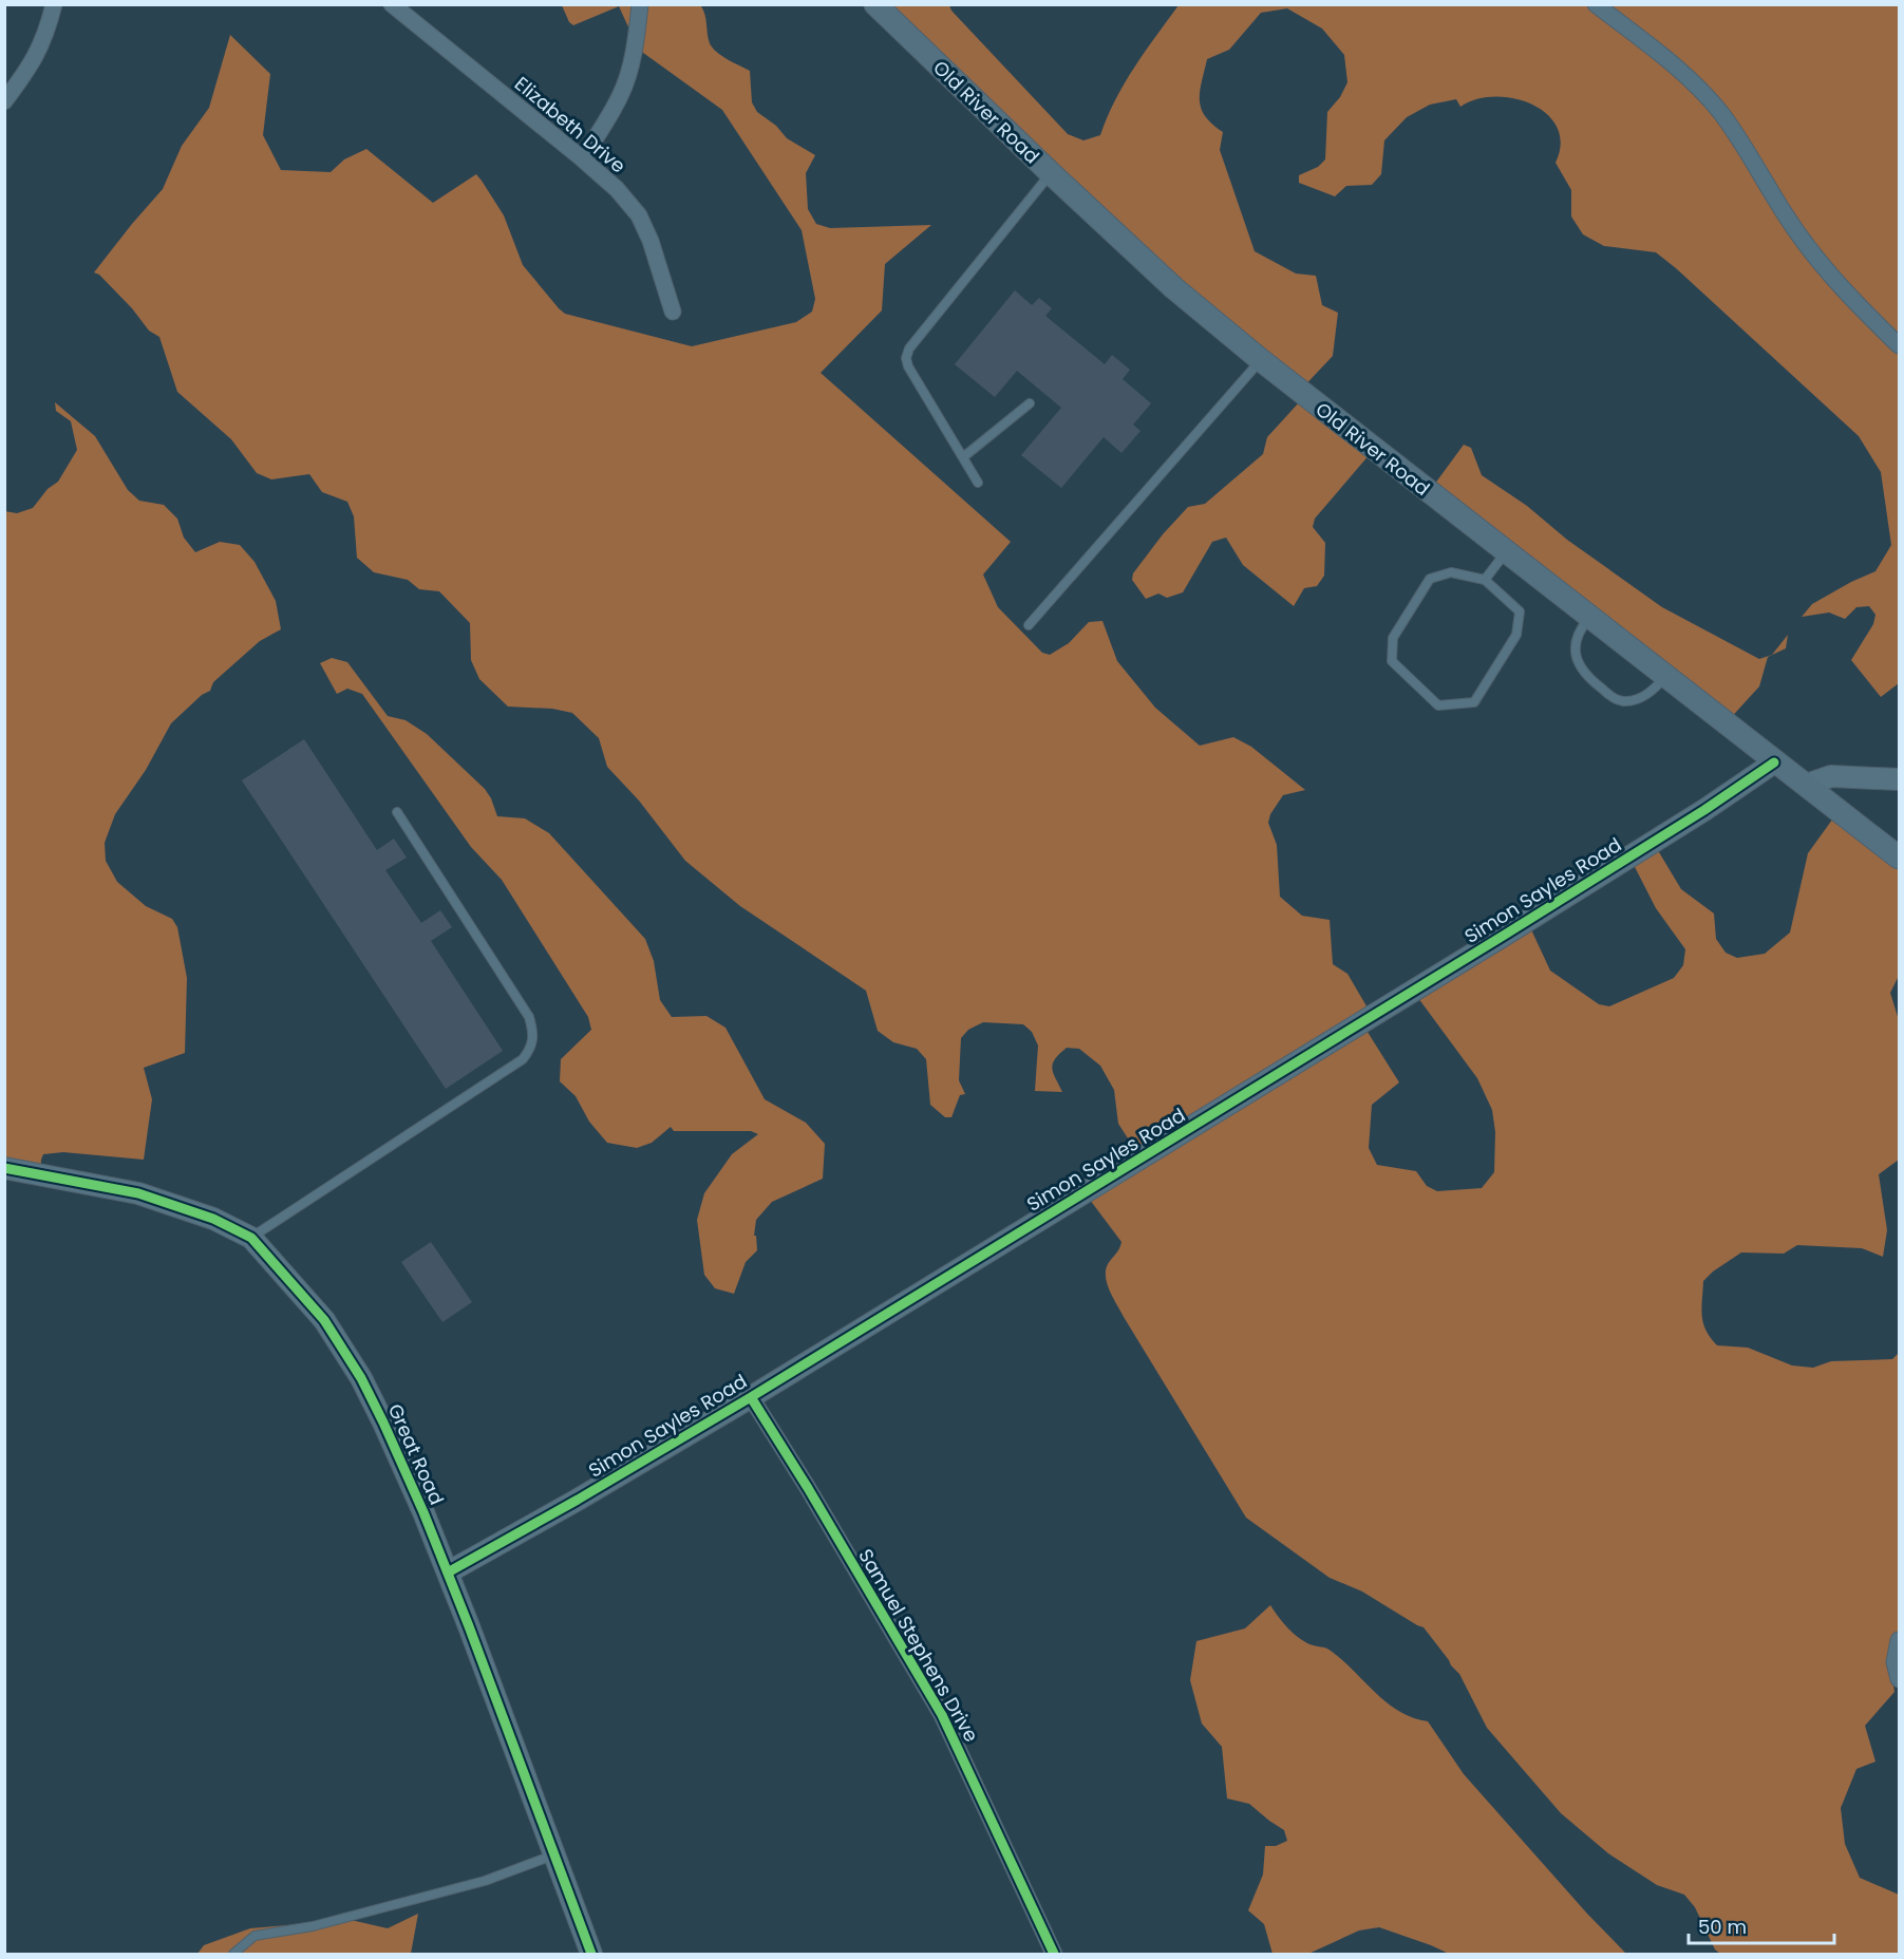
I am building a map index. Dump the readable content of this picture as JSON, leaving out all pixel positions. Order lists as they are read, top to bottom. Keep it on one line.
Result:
{"streets":{"main road":["Old River Road"],"street":["Elizabeth Drive","Simon Sayles Road","Great Road","Samuel Stephens Drive"]},"crossings":[["Old River Road","Simon Sayles Road"],["Simon Sayles Road","Great Road"],["Simon Sayles Road","Samuel Stephens Drive"]],"scale_bar":"50 m"}
